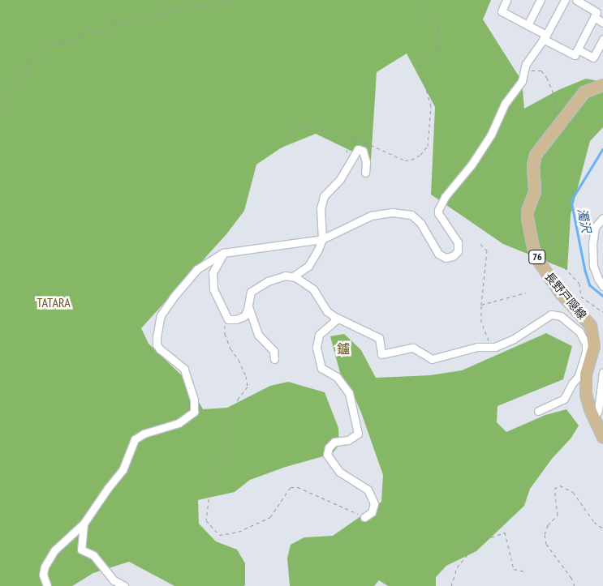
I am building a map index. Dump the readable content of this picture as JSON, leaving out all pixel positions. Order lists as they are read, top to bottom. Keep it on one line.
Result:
{"streets":{"main road":["76","長野戸隠線"]},"districts":["TATARA","鑪"],"water":["濁沢"]}
